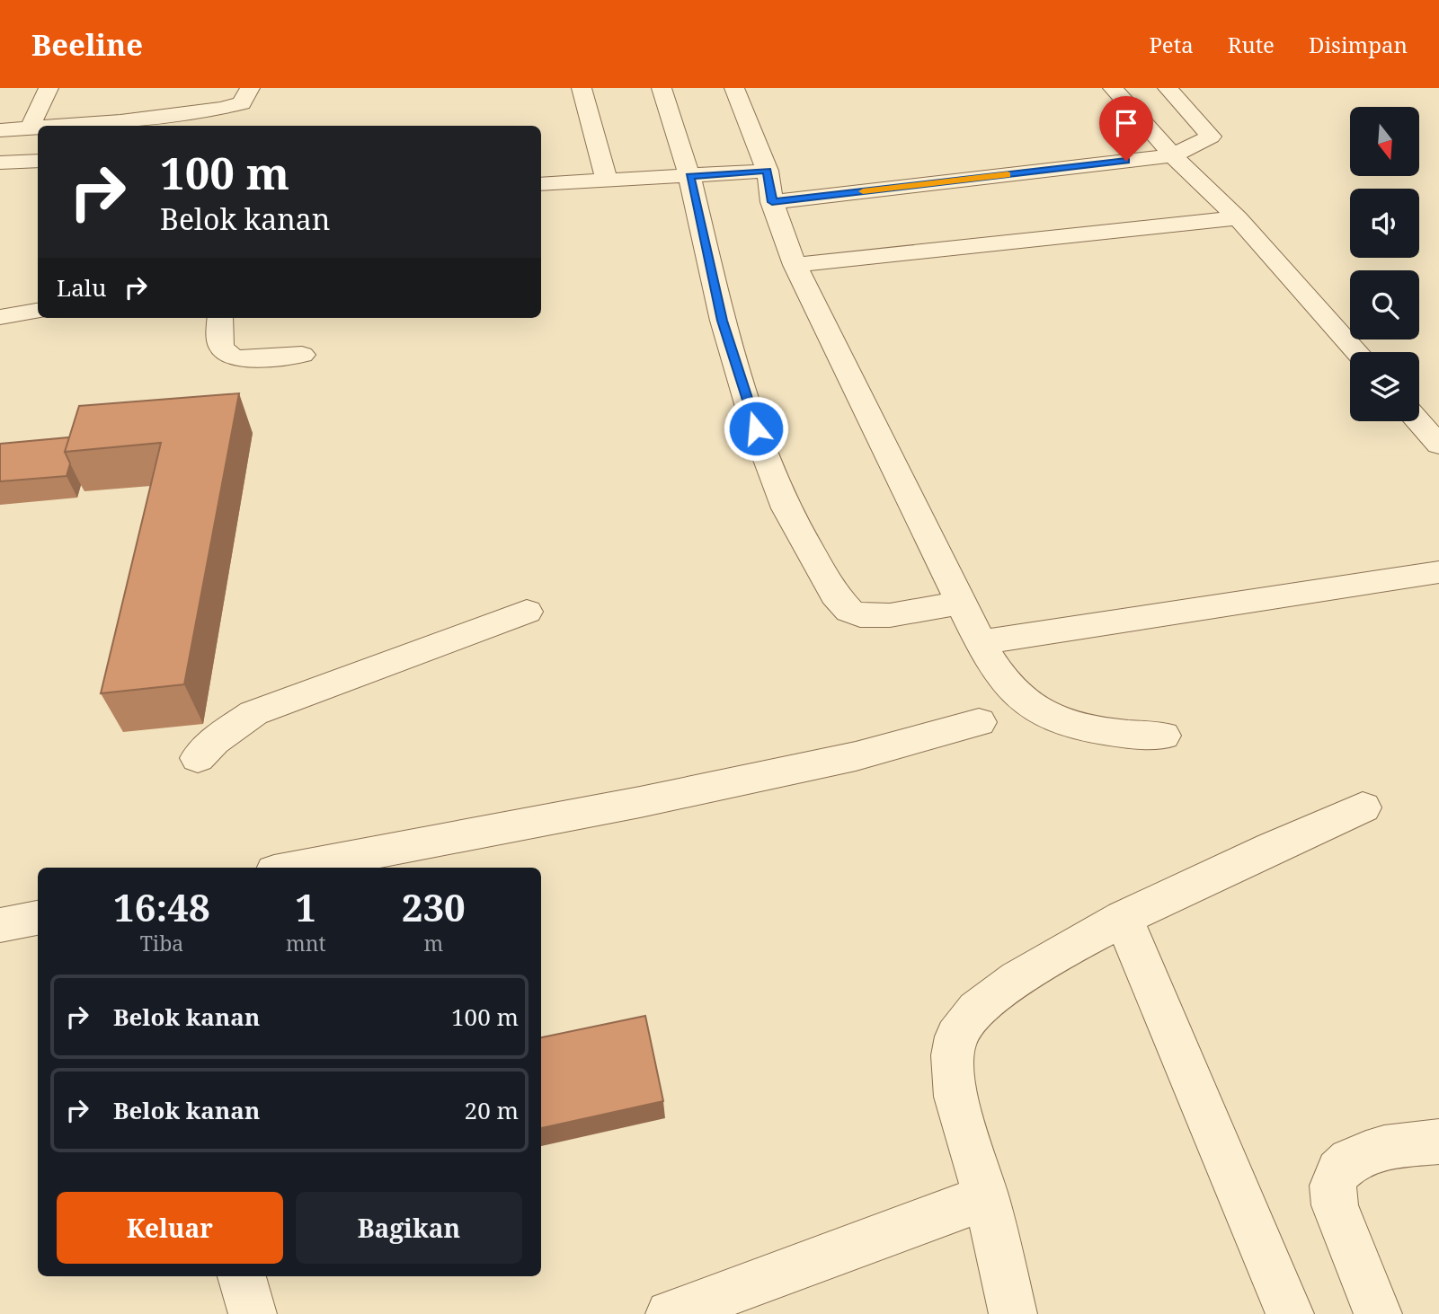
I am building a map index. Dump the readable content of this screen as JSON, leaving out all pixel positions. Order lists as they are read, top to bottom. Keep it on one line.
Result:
{"north":"bottom","page":{"header":"Beeline","nav":["Peta","Rute","Disimpan"],"turn":["100 m","Belok kanan"],"then":"Lalu","eta":["16:48","Tiba","1","mnt","230","m"],"list":[{"name":"Belok kanan","value":"100 m"},{"name":"Belok kanan","value":"20 m"}],"buttons":["Keluar","Bagikan"]}}
